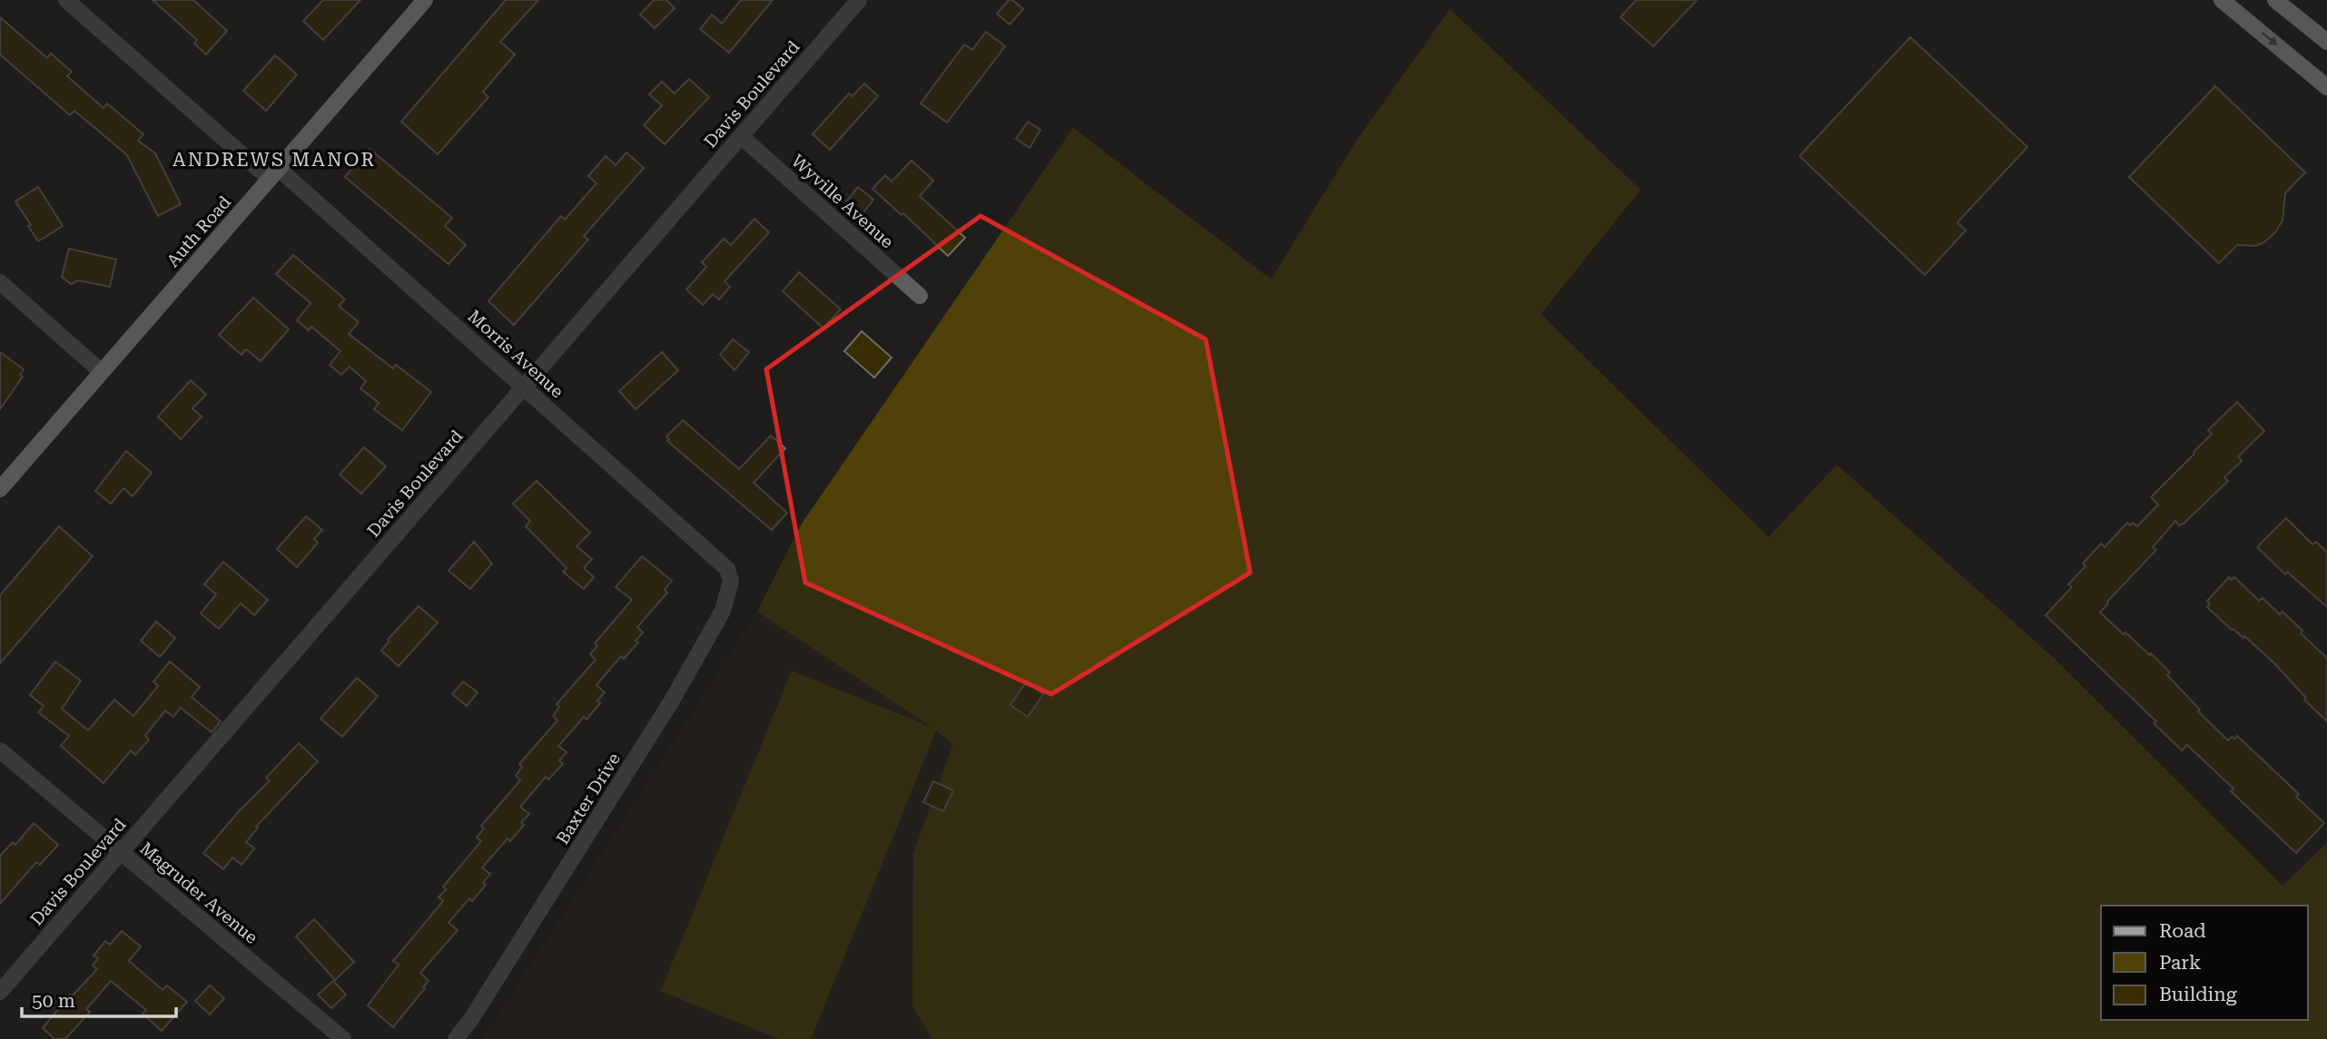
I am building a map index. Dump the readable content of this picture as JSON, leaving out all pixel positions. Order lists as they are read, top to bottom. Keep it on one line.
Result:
{"streets":{"main road":["Auth Road"],"street":["Davis Boulevard","Wyville Avenue","Morris Avenue","Baxter Drive","Magruder Avenue"]},"crossings":[["Davis Boulevard","Wyville Avenue"],["Davis Boulevard","Morris Avenue"],["Davis Boulevard","Magruder Avenue"],["Auth Road","Morris Avenue"],["Morris Avenue","Baxter Drive"]],"districts":["ANDREWS MANOR"],"legend":["Road","Park","Building"],"scale_bar":"50 m"}
